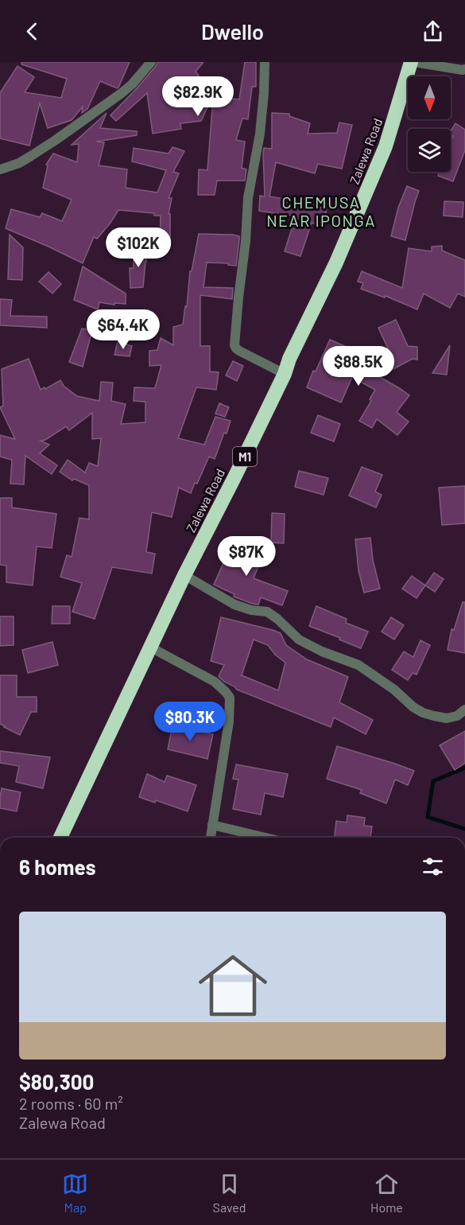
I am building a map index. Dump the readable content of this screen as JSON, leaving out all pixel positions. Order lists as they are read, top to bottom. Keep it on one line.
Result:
{"streets":{"highway":["Zalewa Road","M1"]},"districts":["CHEMUSA NEAR IPONGA"],"north":"bottom","page":{"header":"Dwello","price":["$82.9K","$102K","$64.4K","$88.5K","$87K","$80.3K"],"heading":"6 homes","list":[{"name":"$80,300","note":"2 rooms · 60 m² · Zalewa Road"}],"tabs":["Map","Saved","Home"]}}
